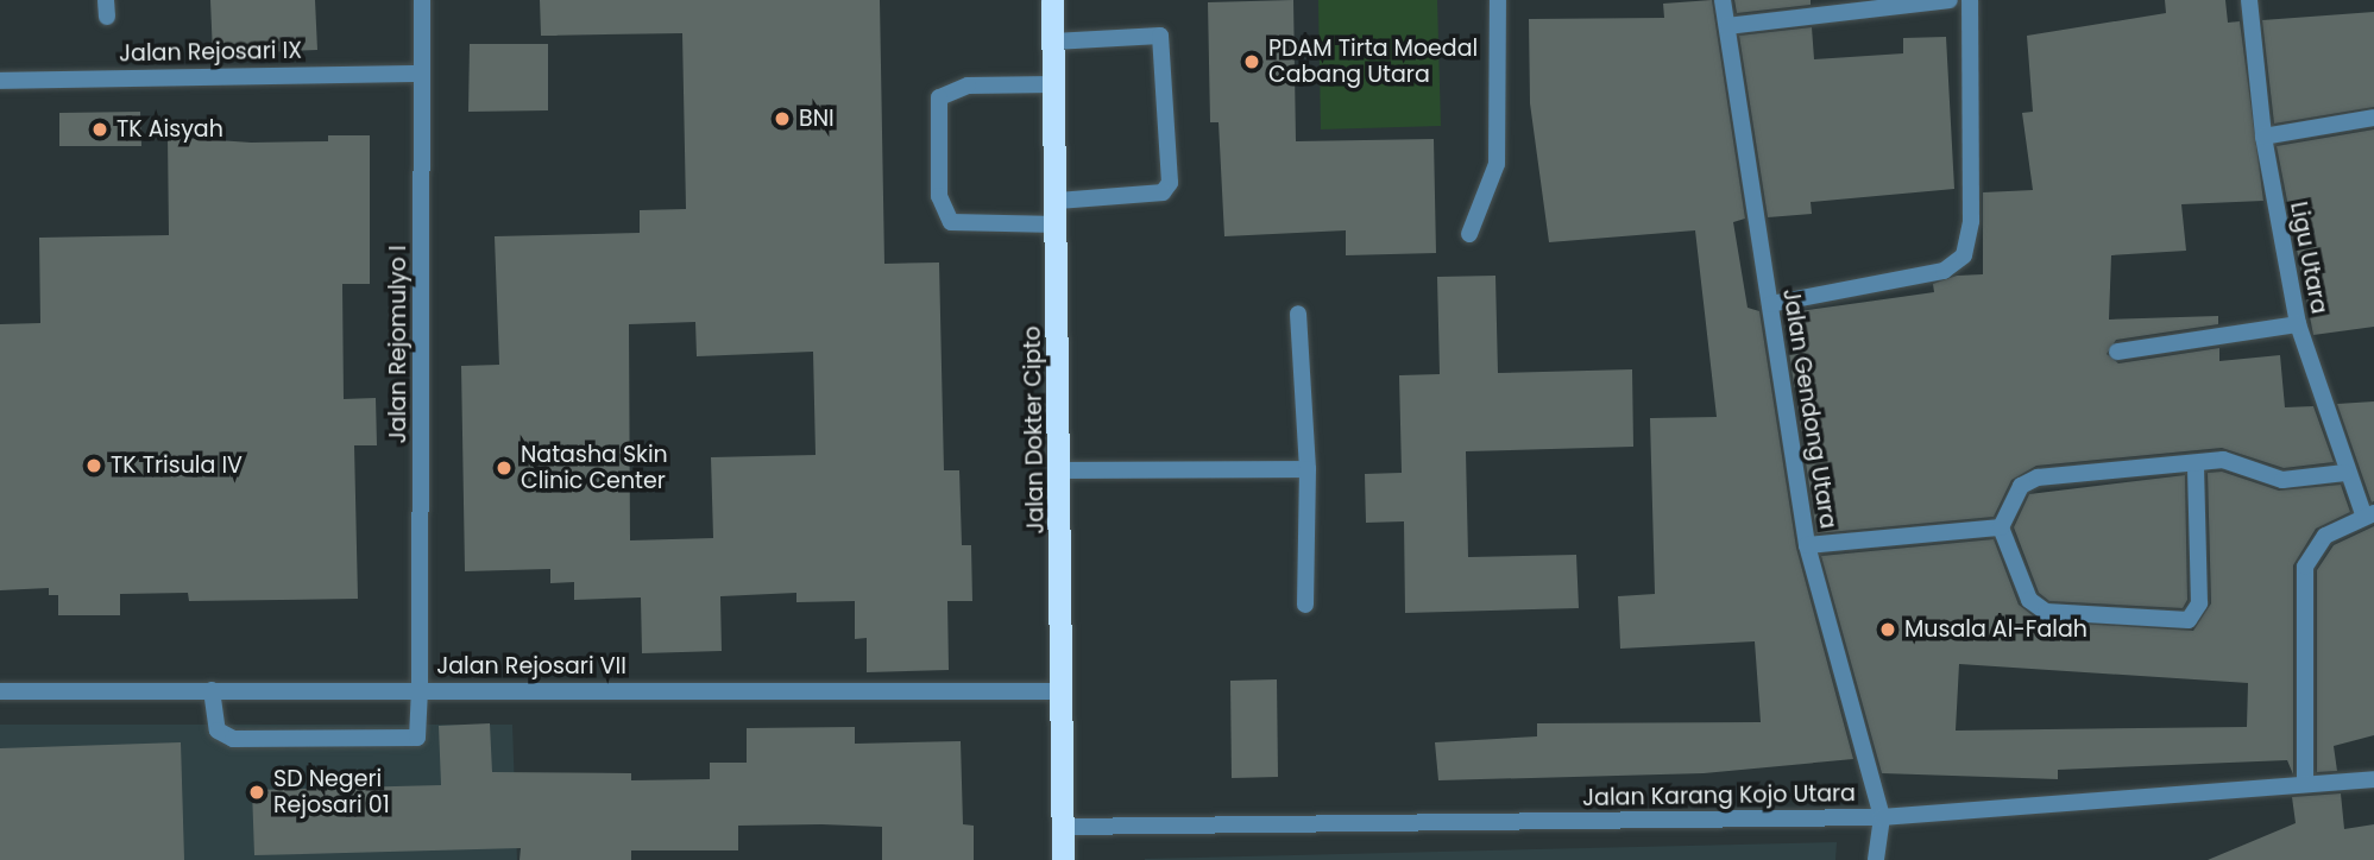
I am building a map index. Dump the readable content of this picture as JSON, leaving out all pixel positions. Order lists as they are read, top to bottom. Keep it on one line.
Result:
{"streets":{"highway":["Jalan Dokter Cipto"],"street":["Jalan Rejosari IX","Ligu Utara","Jalan Rejomulyo I","Jalan Gendong Utara","Jalan Rejosari VII","Jalan Karang Kojo Utara"]},"crossings":[["Jalan Rejosari IX","Jalan Rejomulyo I"],["Jalan Rejomulyo I","Jalan Rejosari VII"],["Jalan Gendong Utara","Jalan Karang Kojo Utara"],["Jalan Dokter Cipto","Jalan Rejosari VII"],["Jalan Dokter Cipto","Jalan Karang Kojo Utara"]],"places":["PDAM Tirta Moedal Cabang Utara","BNI","TK Aisyah","TK Trisula IV","Natasha Skin Clinic Center","Musala Al-Falah","SD Negeri Rejosari 01"]}
